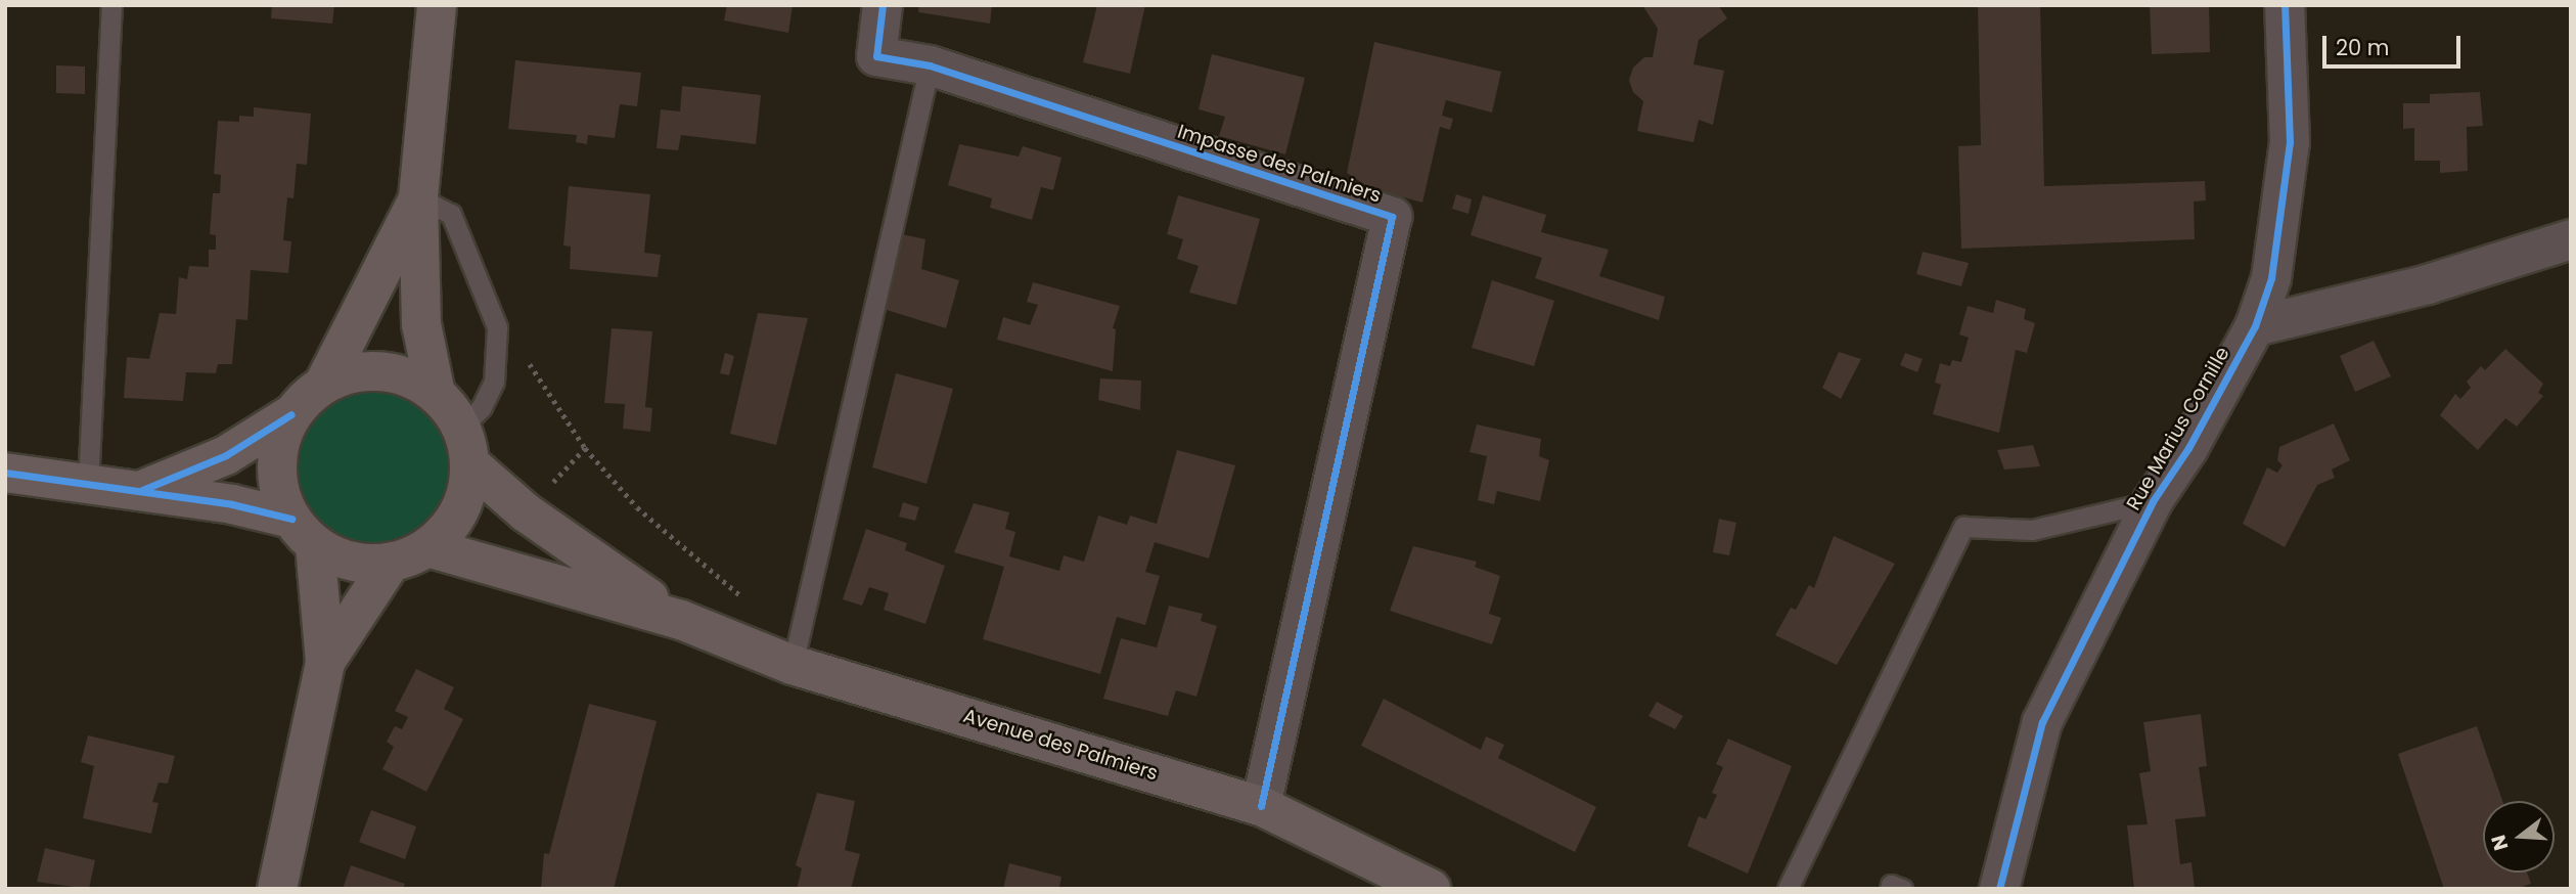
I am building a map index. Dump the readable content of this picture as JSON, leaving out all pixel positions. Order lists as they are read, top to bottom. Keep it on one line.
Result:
{"streets":{"main road":["Avenue des Palmiers"],"street":["Impasse des Palmiers","Rue Marius Cornille"]},"crossings":[["Impasse des Palmiers","Avenue des Palmiers"]],"scale_bar":"20 m","north":"left"}
